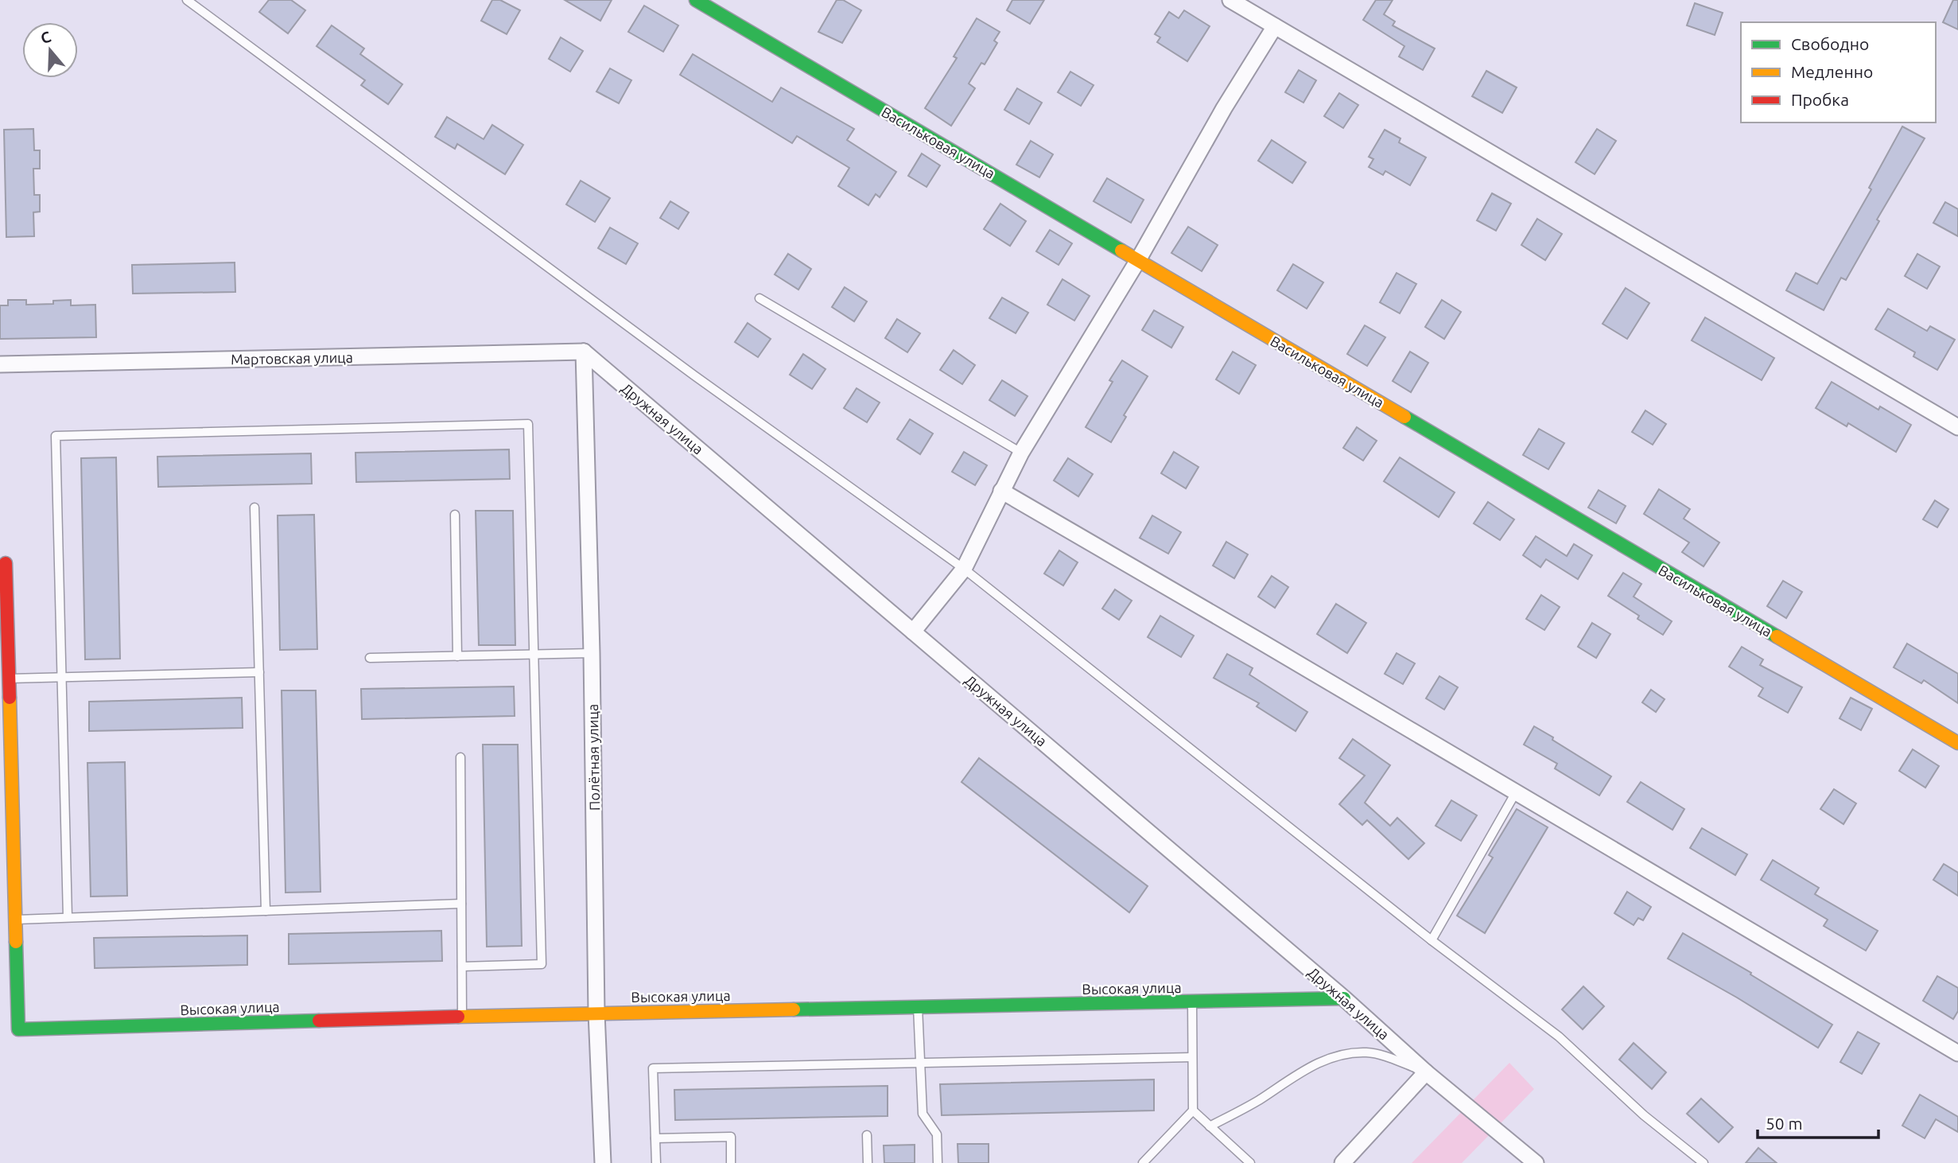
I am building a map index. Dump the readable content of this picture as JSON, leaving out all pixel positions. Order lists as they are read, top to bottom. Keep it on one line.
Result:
{"streets":{"street":["Васильковая улица","Мартовская улица","Дружная улица","Полётная улица","Высокая улица"]},"crossings":[["Мартовская улица","Дружная улица"],["Мартовская улица","Полётная улица"],["Дружная улица","Полётная улица"],["Дружная улица","Высокая улица"],["Полётная улица","Высокая улица"]],"legend":["Свободно","Медленно","Пробка"],"scale_bar":"50 m","north":"top"}
